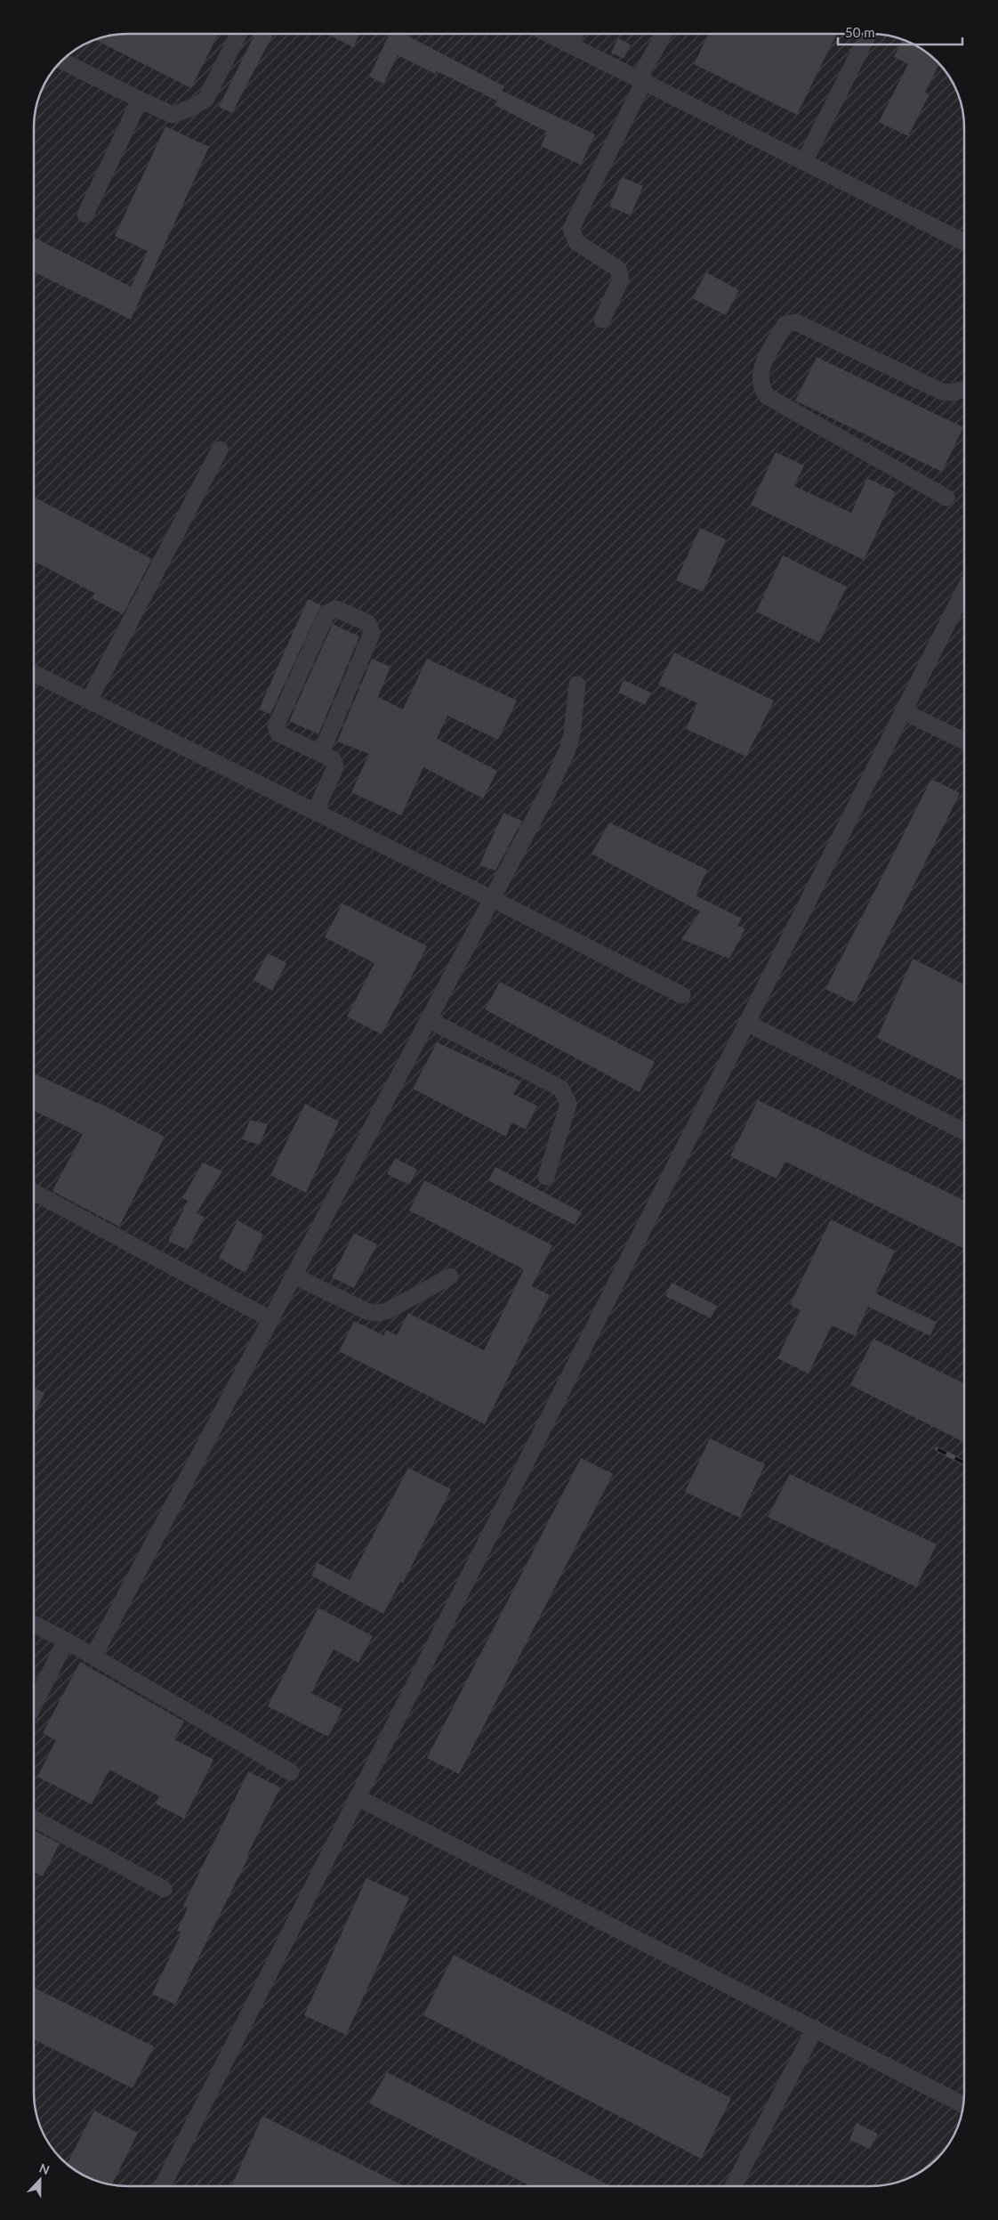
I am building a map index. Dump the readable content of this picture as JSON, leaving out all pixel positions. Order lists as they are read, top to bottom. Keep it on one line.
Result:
{"scale_bar":"50 m","north":"top"}
